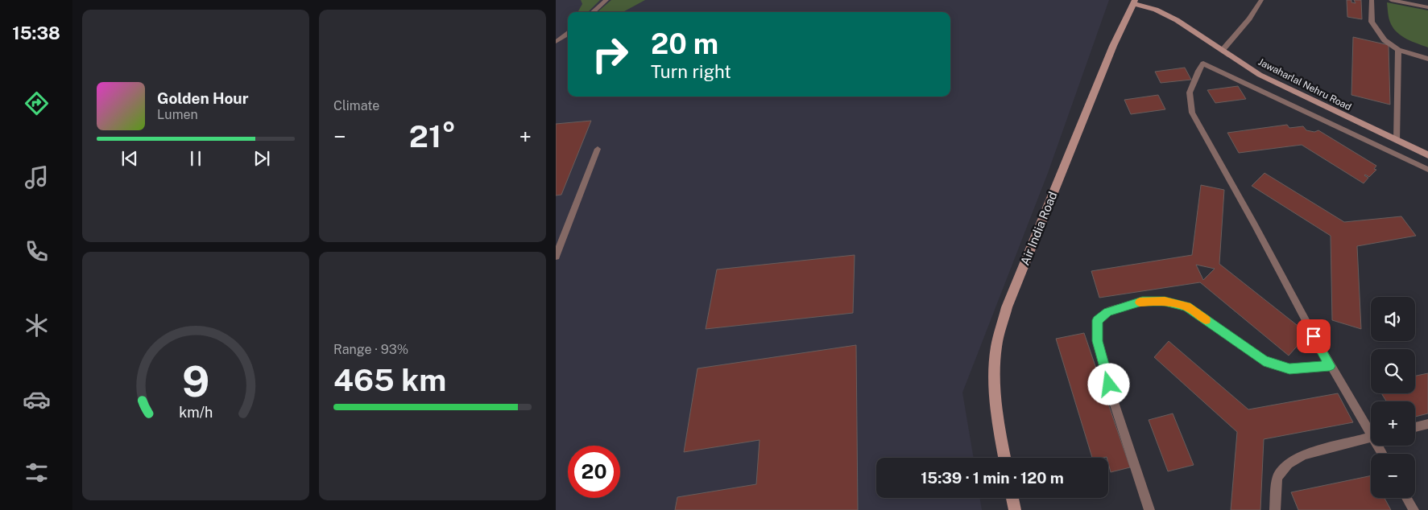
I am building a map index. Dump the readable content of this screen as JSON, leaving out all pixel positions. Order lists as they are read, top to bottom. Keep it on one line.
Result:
{"streets":{"street":["Jawaharlal Nehru Road","Air India Road"]},"crossings":[["Jawaharlal Nehru Road","Air India Road"]],"page":{"tabs":"15:38","tile":["Climate",["Range · 93%","465 km"]],"turn":["20 m","Turn right"],"song":["Golden Hour","Lumen"],"heat":["−","21°","+"],"map_buttons":["+","−"],"limit":"20","trip":"15:39 · 1 min · 120 m","gauge":["9","km/h"]}}
